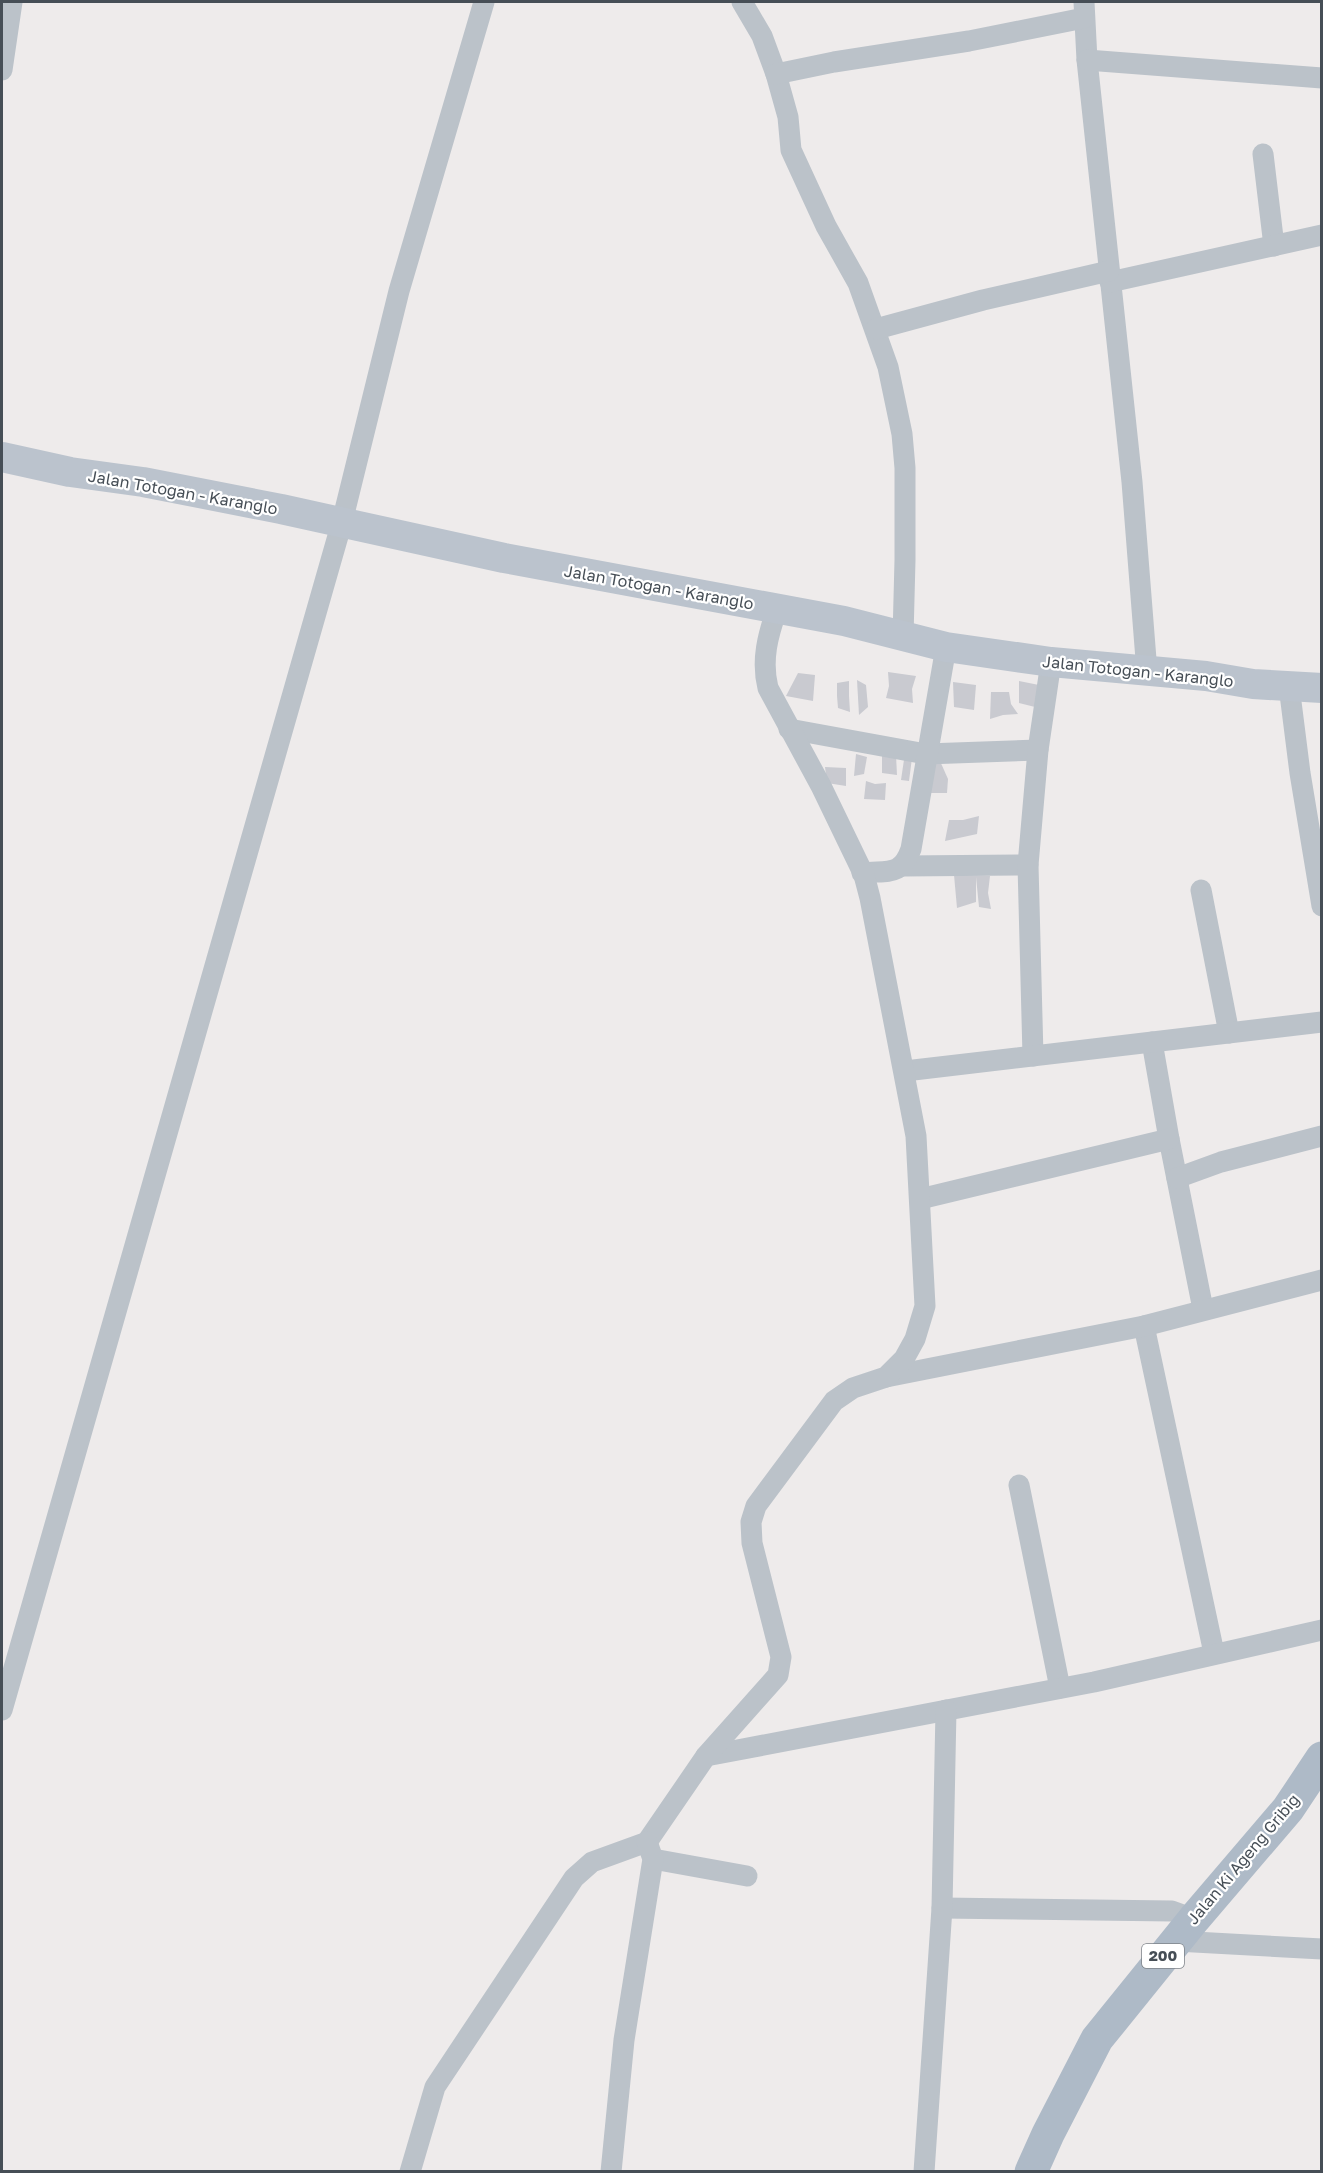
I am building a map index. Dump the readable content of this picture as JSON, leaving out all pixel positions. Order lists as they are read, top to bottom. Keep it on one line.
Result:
{"streets":{"main road":["Jalan Totogan - Karanglo","Jalan Ki Ageng Gribig","200"]}}
